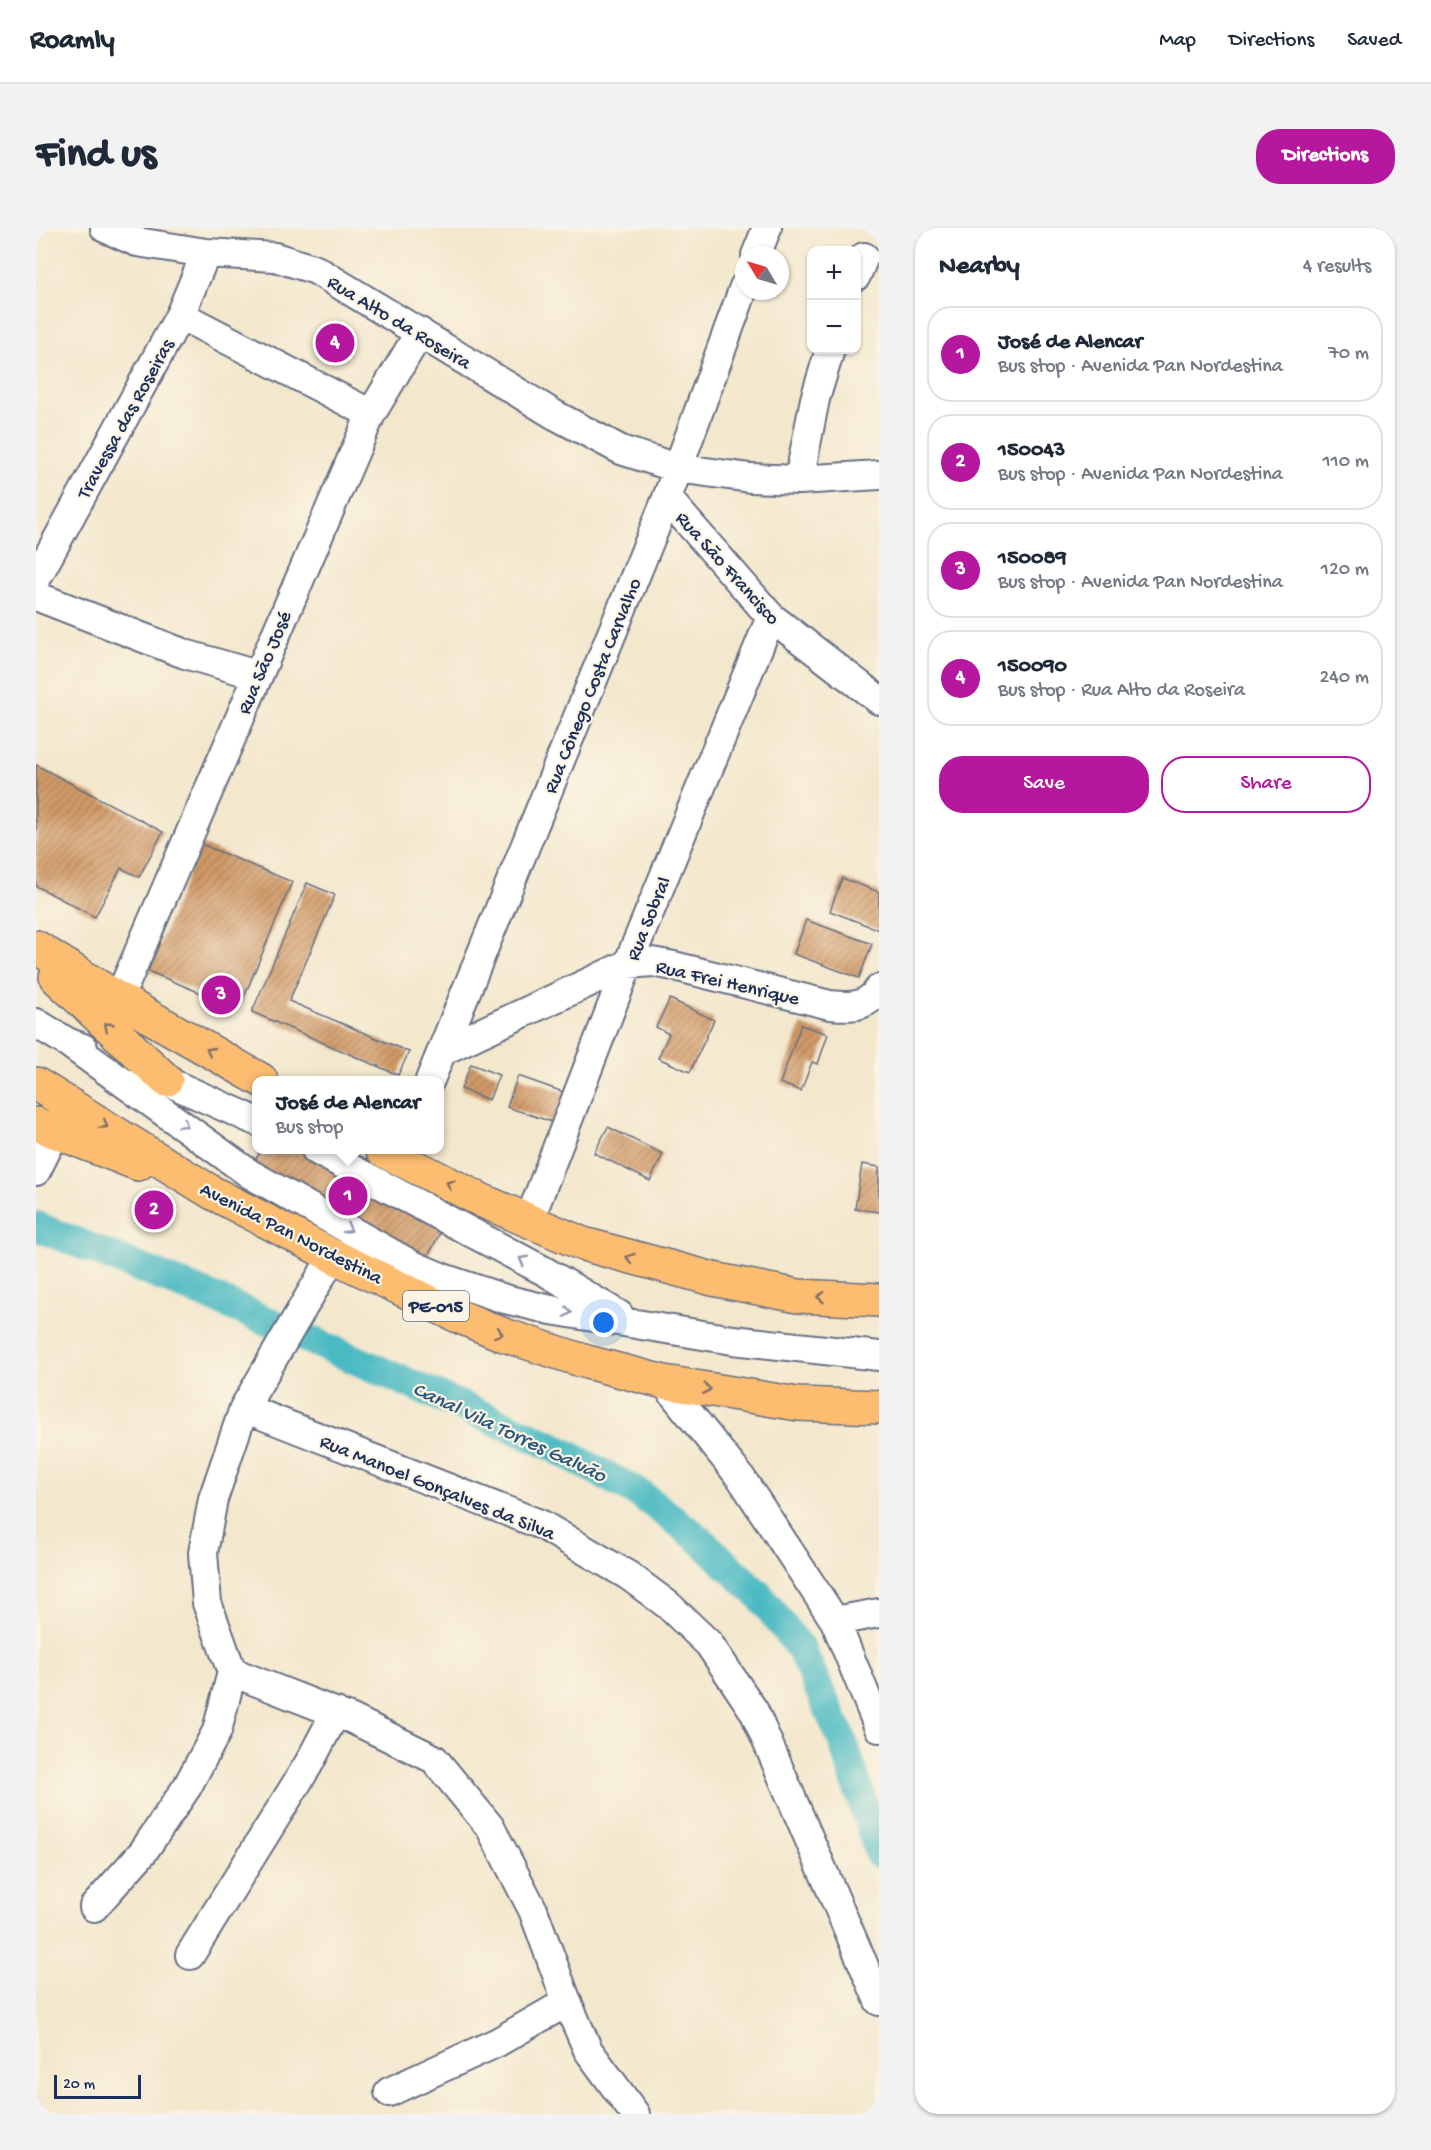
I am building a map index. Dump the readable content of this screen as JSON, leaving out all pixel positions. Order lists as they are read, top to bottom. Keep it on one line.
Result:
{"streets":{"highway":["Avenida Pan Nordestina","PE-015"],"street":["Rua Alto da Roseira","Travessa das Roseiras","Rua São Francisco","Rua São José","Rua Cônego Costa Carvalho","Rua Sobral","Rua Frei Henrique","Rua Manoel Gonçalves da Silva"]},"crossings":[["Rua Alto da Roseira","Travessa das Roseiras"],["Rua Alto da Roseira","Rua São José"],["Rua Alto da Roseira","Rua Cônego Costa Carvalho"],["Rua São Francisco","Rua Cônego Costa Carvalho"],["Rua São Francisco","Rua Sobral"],["Rua Cônego Costa Carvalho","Rua Frei Henrique"],["Rua Sobral","Rua Frei Henrique"]],"water":["Canal Vila Torres Galvão"],"scale_bar":"20 m","north":"top left","page":{"header":"Roamly","nav":["Map","Directions","Saved"],"buttons":["Directions",["Save","Share"]],"title":"Find us","heading":["Nearby","4 results"],"map_buttons":["+","−"],"list":[{"mark":"1","name":"José de Alencar","note":"Bus stop · Avenida Pan Nordestina","value":"70 m"},{"mark":"2","name":"150043","note":"Bus stop · Avenida Pan Nordestina","value":"110 m"},{"mark":"3","name":"150089","note":"Bus stop · Avenida Pan Nordestina","value":"120 m"},{"mark":"4","name":"150090","note":"Bus stop · Rua Alto da Roseira","value":"240 m"}],"pins":["4","3","1","2"],"popup":["José de Alencar","Bus stop"],"scale":"20 m"}}
